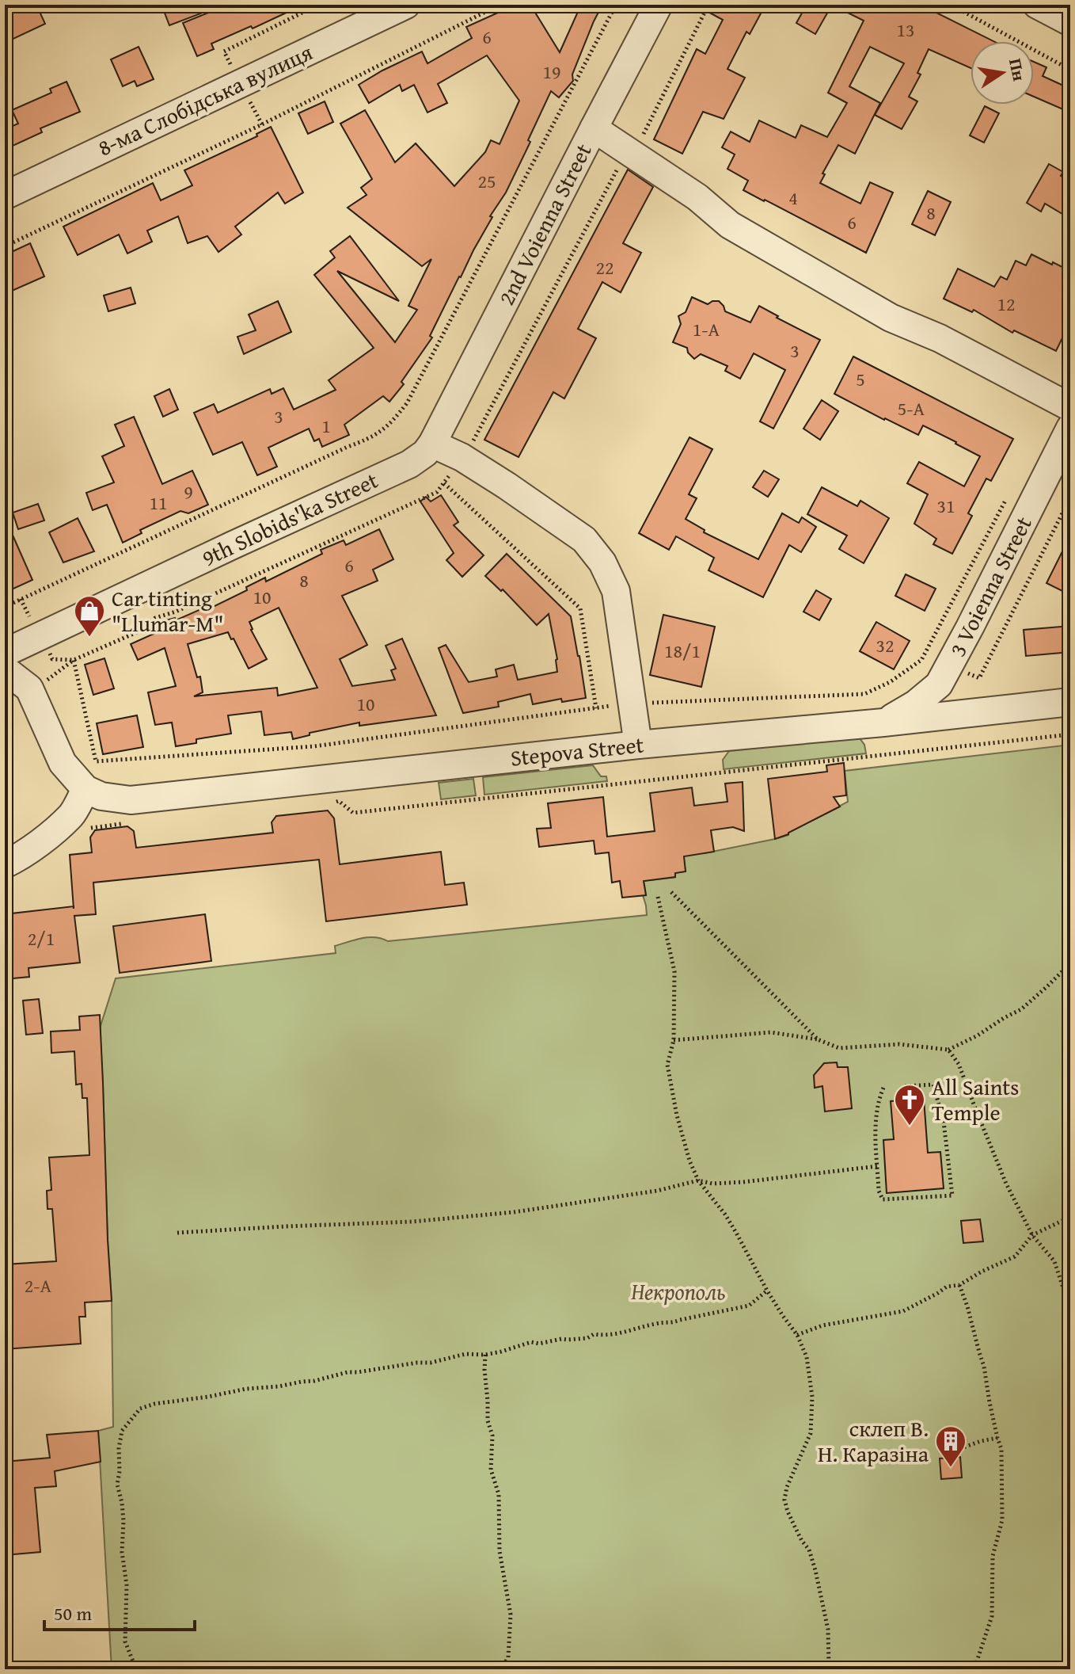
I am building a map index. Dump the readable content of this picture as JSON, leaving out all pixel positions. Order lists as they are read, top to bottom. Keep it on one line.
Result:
{"streets":{"street":["8-ма Слобідська вулиця","2nd Voienna Street","9th Slobids'ka Street","3 Voienna Street","Stepova Street"]},"crossings":[["2nd Voienna Street","9th Slobids'ka Street"],["3 Voienna Street","Stepova Street"]],"parks":["Некрополь"],"places":{"shop":["Car tinting \"Llumar-M\""],"church":["All Saints Temple"],"building":["склеп В. Н. Каразіна"]},"house_numbers":["13","6","19","25","4","8","6","22","12","1-А","3","5","5-А","3","1","9","11","31","6","8","10","32","18/1","10","2/1","2-А"],"scale_bar":"50 m","north":"right"}
